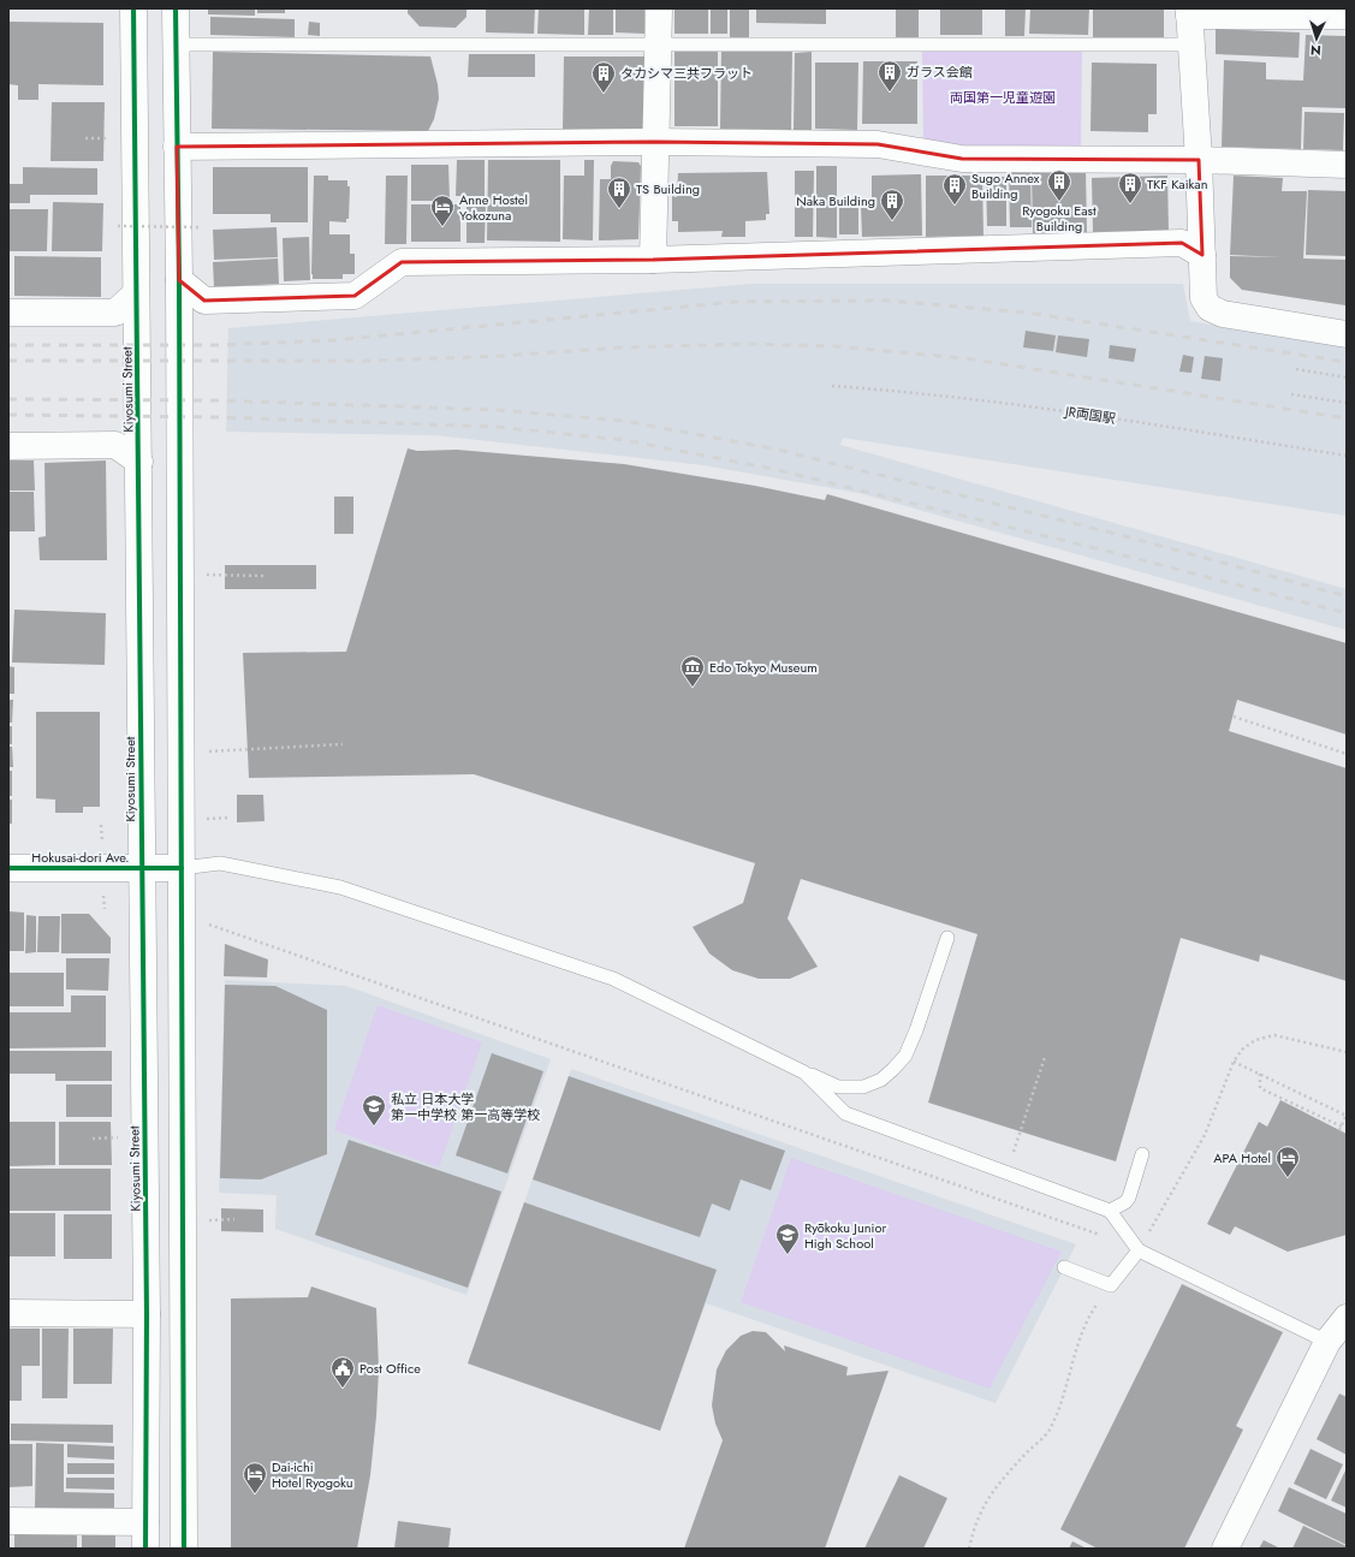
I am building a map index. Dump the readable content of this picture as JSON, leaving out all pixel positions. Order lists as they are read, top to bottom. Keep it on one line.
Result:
{"streets":{"street":["Kiyosumi Street","Hokusai-dori Ave."],"path":["JR両国駅"]},"crossings":[["Kiyosumi Street","Hokusai-dori Ave."]],"parks":["両国第一児童遊園"],"places":{"building":["ガラス会館","タカシマ三共フラット","Ryogoku East Building","TKF Kaikan","Sugo Annex Building","TS Building","Naka Building"],"hotel":["Anne Hostel Yokozuna","APA Hotel","Dai-ichi Hotel Ryogoku"],"museum":["Edo Tokyo Museum"],"school or university":["私立 日本大学 第一中学校 第一高等学校","Ryōkoku Junior High School"],"public building":["Post Office"]},"north":"bottom"}
